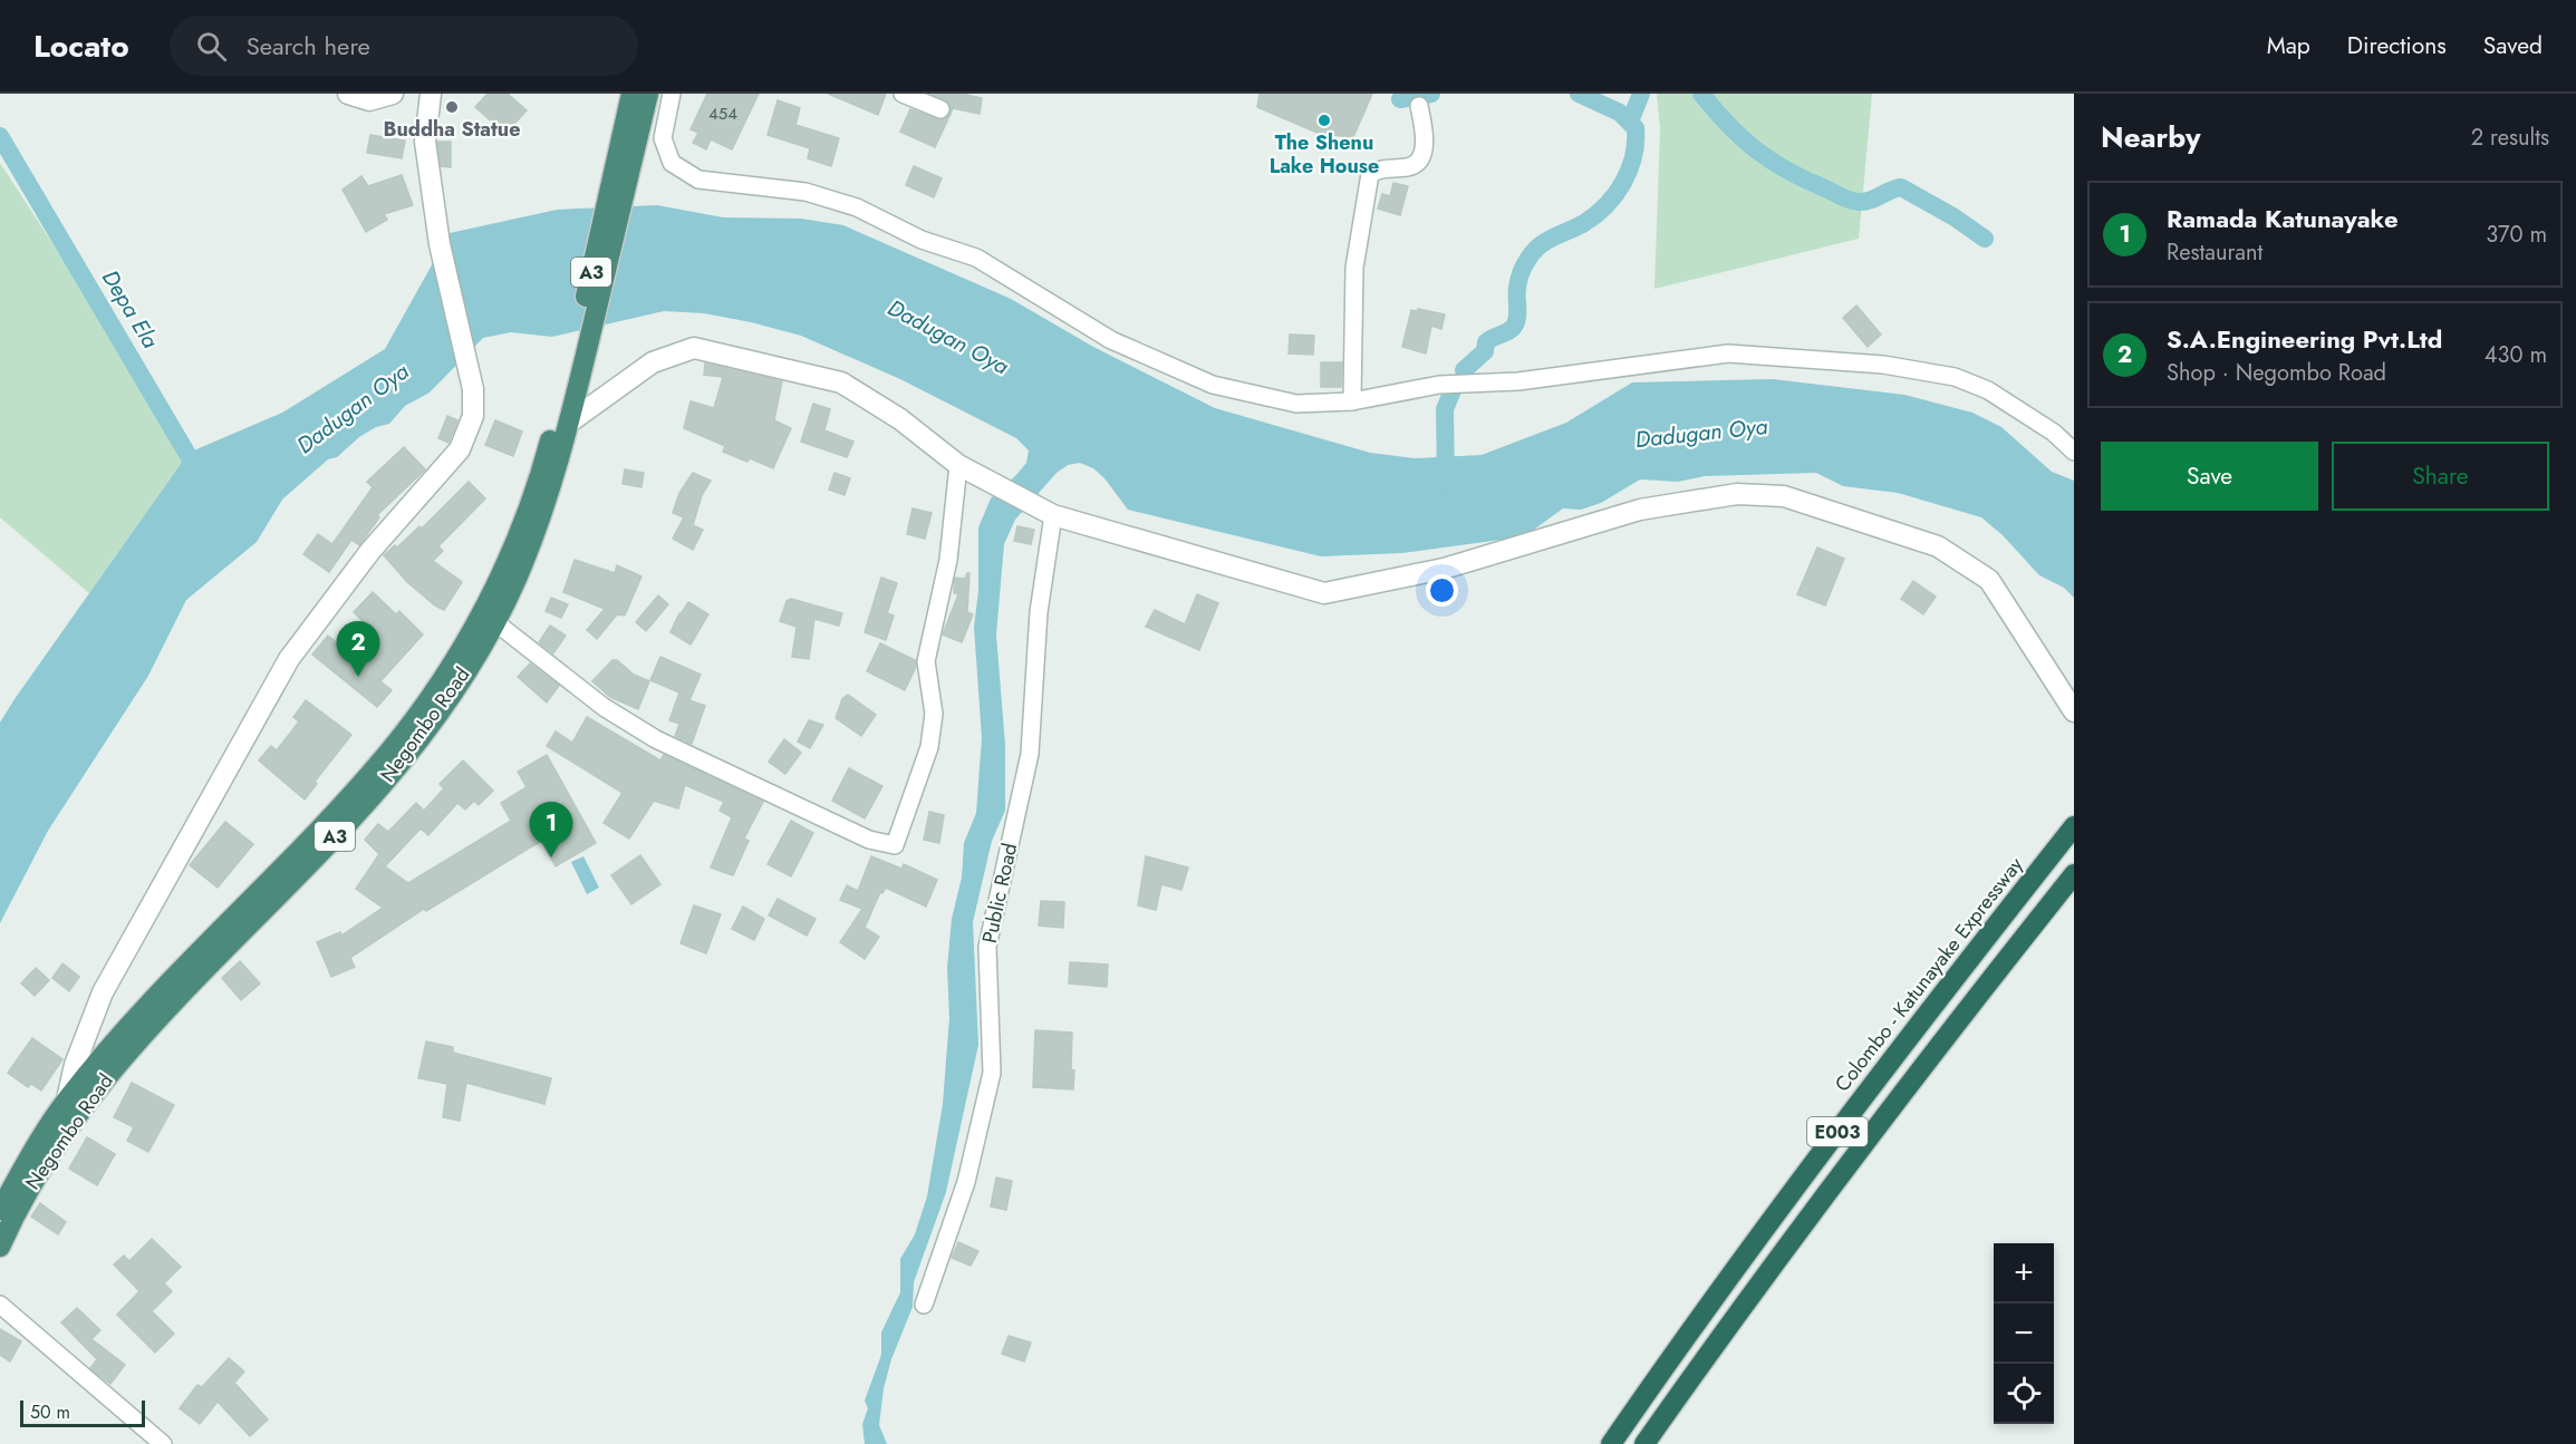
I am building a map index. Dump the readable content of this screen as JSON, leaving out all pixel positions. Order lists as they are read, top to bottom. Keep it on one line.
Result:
{"streets":{"highway":["A3","Negombo Road","Colombo - Katunayake Expressway","E003"],"street":["Public Road"]},"water":["Depa Ela","Dadugan Oya"],"places":["Buddha Statue","The Shenu Lake House"],"house_numbers":["454"],"scale_bar":"50 m","page":{"header":"Locato","search":"Search here","nav":["Map","Directions","Saved"],"heading":["Nearby","2 results"],"list":[{"mark":"1","name":"Ramada Katunayake","note":"Restaurant","value":"370 m"},{"mark":"2","name":"S.A.Engineering Pvt.Ltd","note":"Shop · Negombo Road","value":"430 m"}],"buttons":["Save","Share"],"pins":["2","1"],"map_buttons":["+","−"],"scale":"50 m"}}
